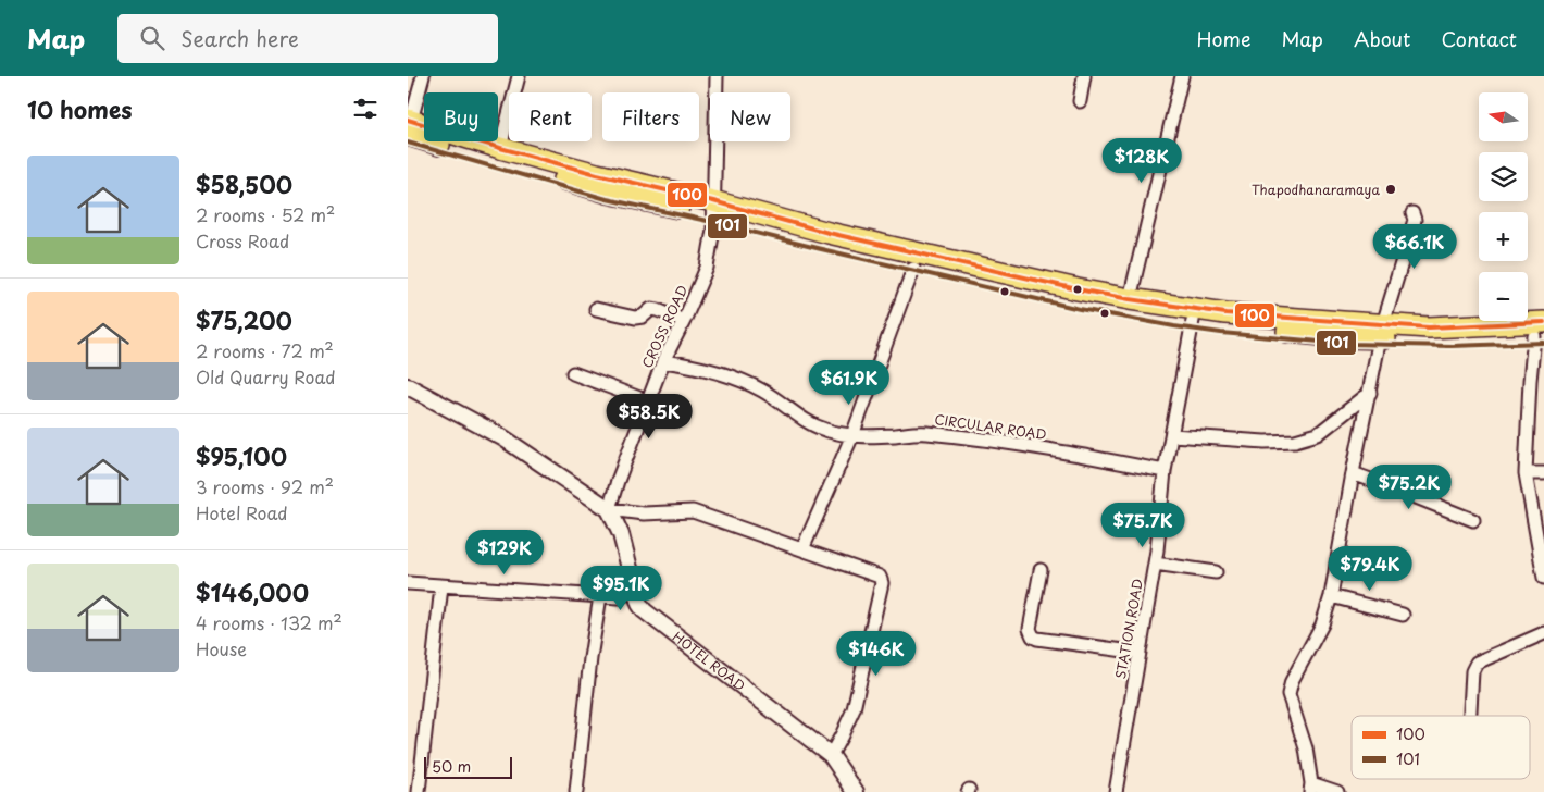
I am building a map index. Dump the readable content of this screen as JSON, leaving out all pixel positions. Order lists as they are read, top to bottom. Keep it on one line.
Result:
{"streets":{"street":["CROSS ROAD","CIRCULAR ROAD","STATION ROAD","HOTEL ROAD"]},"crossings":[["CROSS ROAD","CIRCULAR ROAD"],["CROSS ROAD","HOTEL ROAD"],["CIRCULAR ROAD","STATION ROAD"]],"places":["Thapodhanaramaya"],"lines":["transit line 100","transit line 101"],"legend":["100","101"],"scale_bar":"50 m","north":"left","page":{"header":"Map","search":"Search here","nav":["Home","Map","About","Contact"],"heading":"10 homes","map_buttons":["+","−"],"chip":["Buy","Rent","Filters","New"],"price":["$128K","$66.1K","$61.9K","$58.5K","$75.2K","$75.7K","$129K","$79.4K","$95.1K","$146K"],"list":[{"name":"$58,500","note":"2 rooms · 52 m² · Cross Road"},{"name":"$75,200","note":"2 rooms · 72 m² · Old Quarry Road"},{"name":"$95,100","note":"3 rooms · 92 m² · Hotel Road"},{"name":"$146,000","note":"4 rooms · 132 m² · House"}],"scale":"50 m"}}
